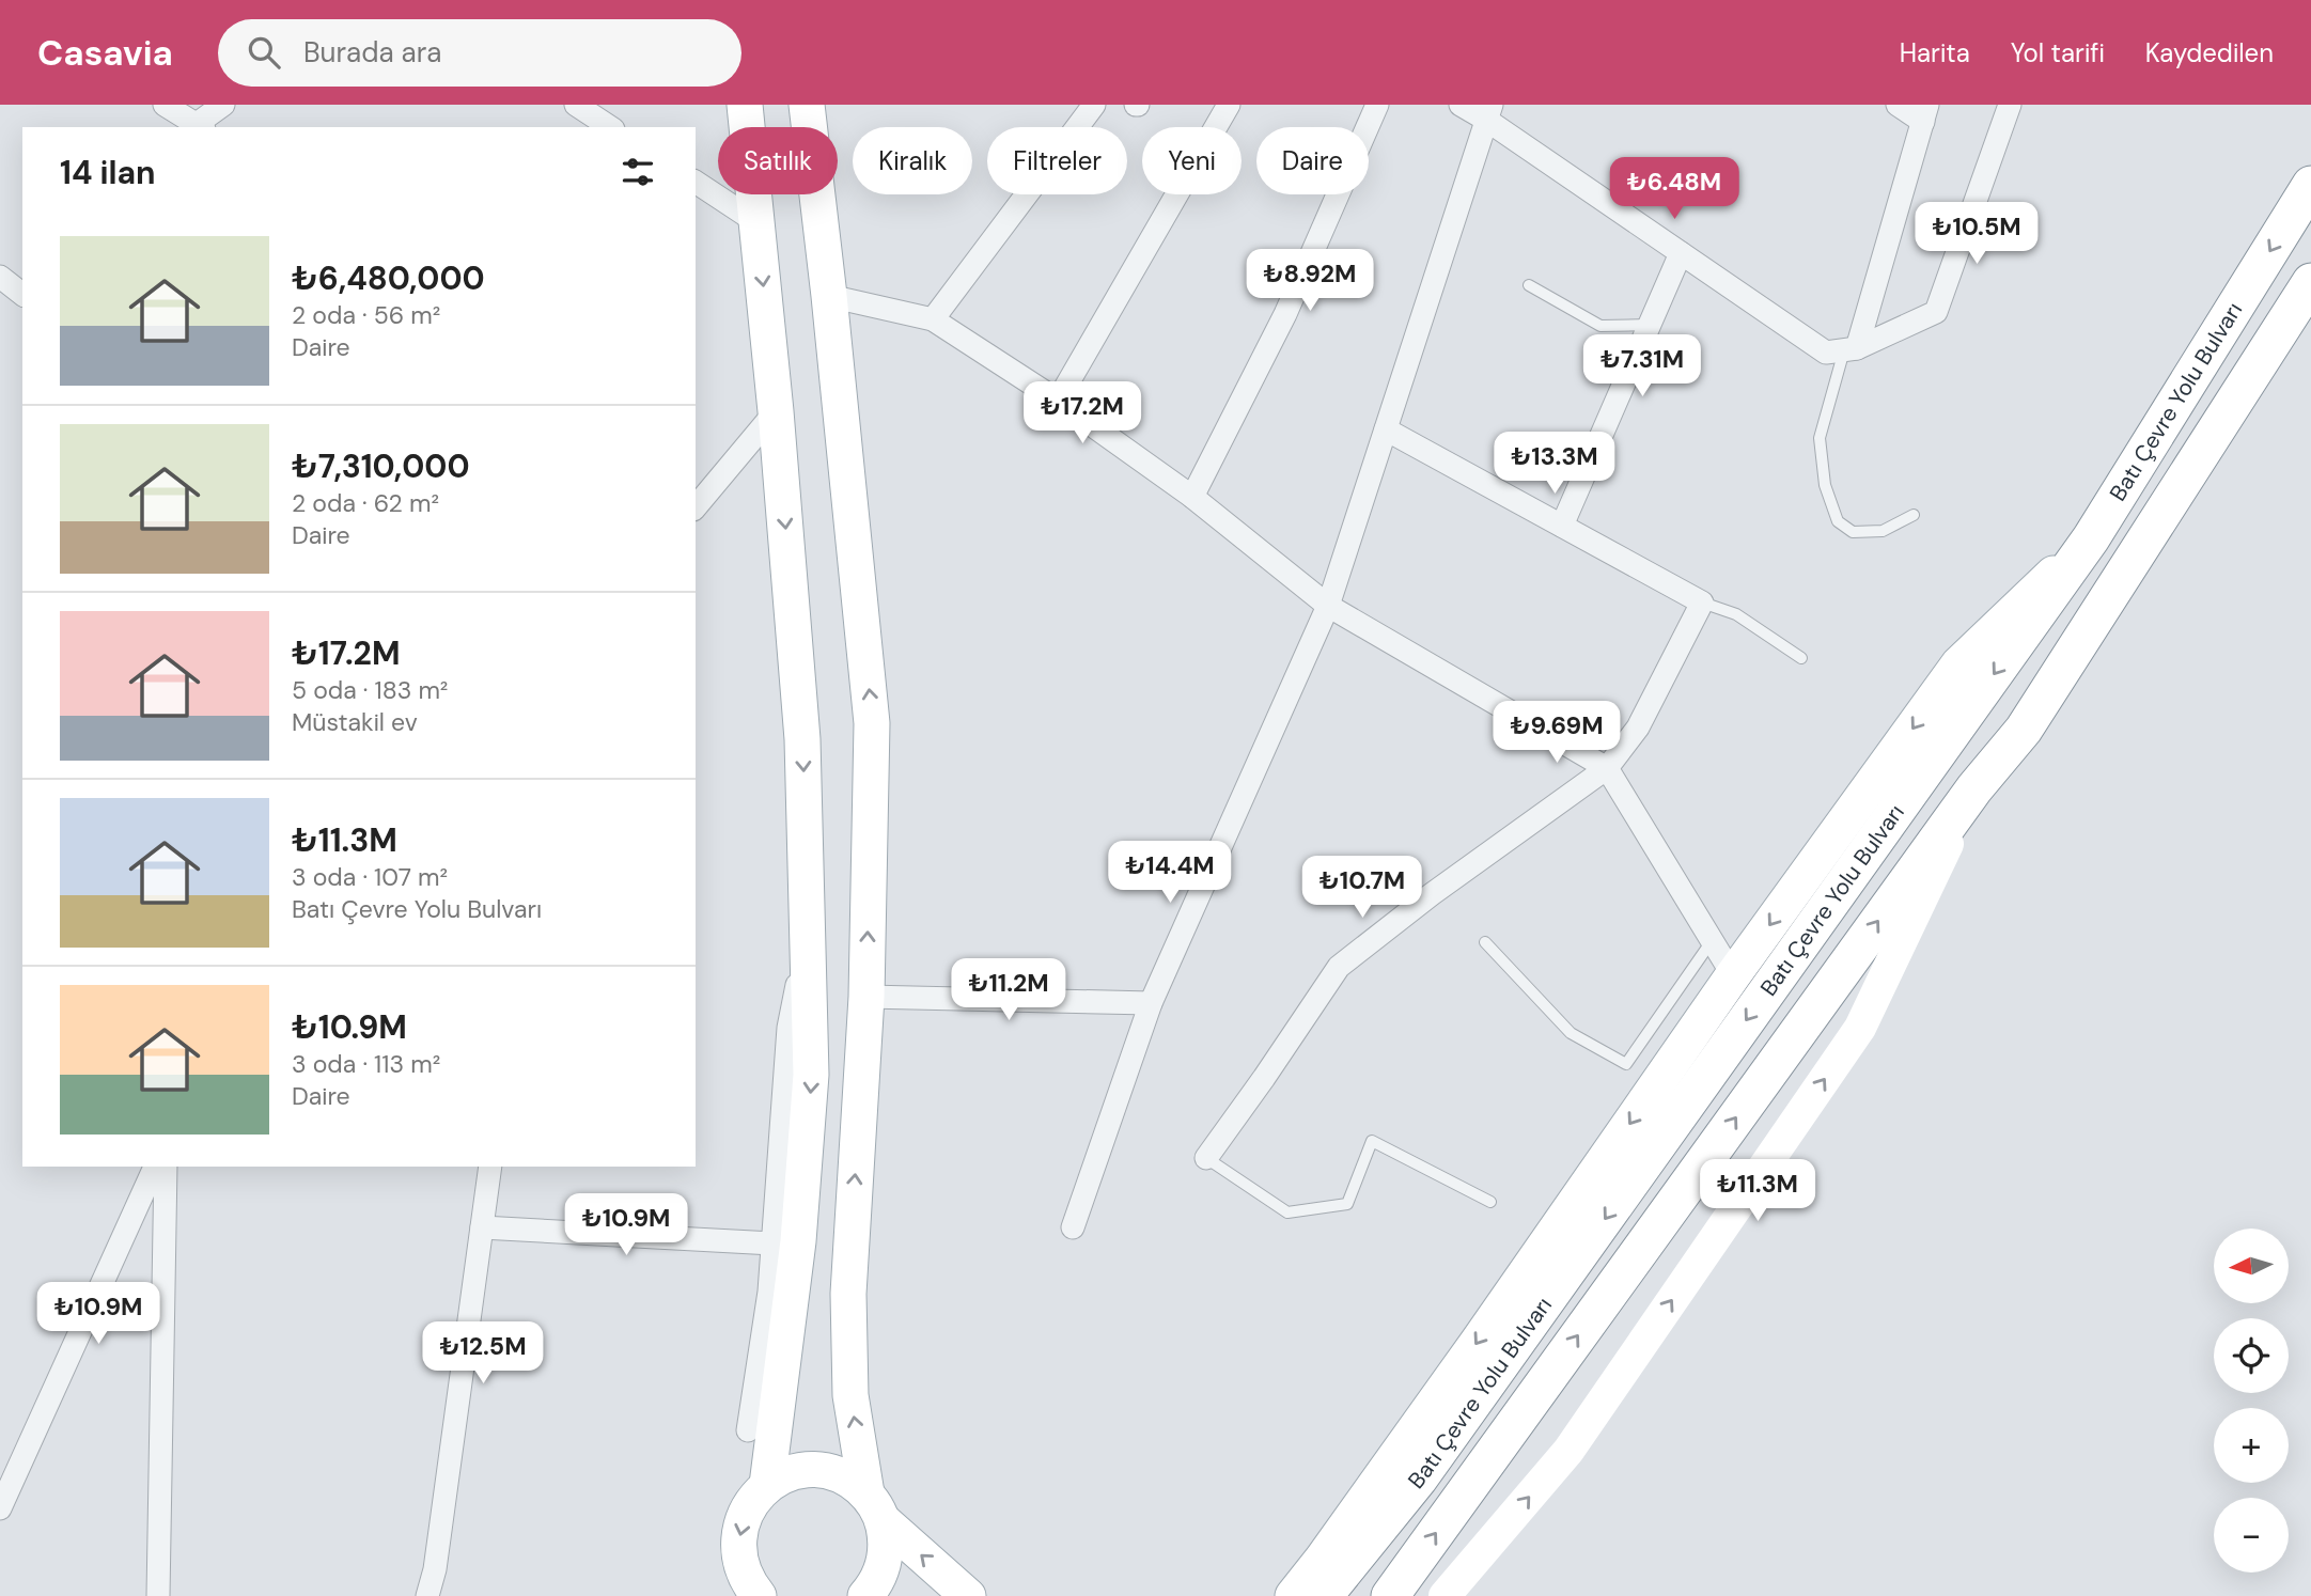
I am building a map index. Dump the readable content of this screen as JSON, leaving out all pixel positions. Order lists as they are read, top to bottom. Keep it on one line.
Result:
{"streets":{"highway":["Batı Çevre Yolu Bulvarı"]},"north":"left","page":{"header":"Casavia","search":"Burada ara","nav":["Harita","Yol tarifi","Kaydedilen"],"chip":["Satılık","Kiralık","Filtreler","Yeni","Daire"],"heading":"14 ilan","price":["₺6.48M","₺10.5M","₺8.92M","₺7.31M","₺17.2M","₺13.3M","₺9.69M","₺14.4M","₺10.7M","₺11.2M","₺11.3M","₺10.9M","₺10.9M","₺12.5M"],"list":[{"name":"₺6,480,000","note":"2 oda · 56 m² · Daire"},{"name":"₺7,310,000","note":"2 oda · 62 m² · Daire"},{"name":"₺17.2M","note":"5 oda · 183 m² · Müstakil ev"},{"name":"₺11.3M","note":"3 oda · 107 m² · Batı Çevre Yolu Bulvarı"},{"name":"₺10.9M","note":"3 oda · 113 m² · Daire"}],"map_buttons":["+","−"]}}
